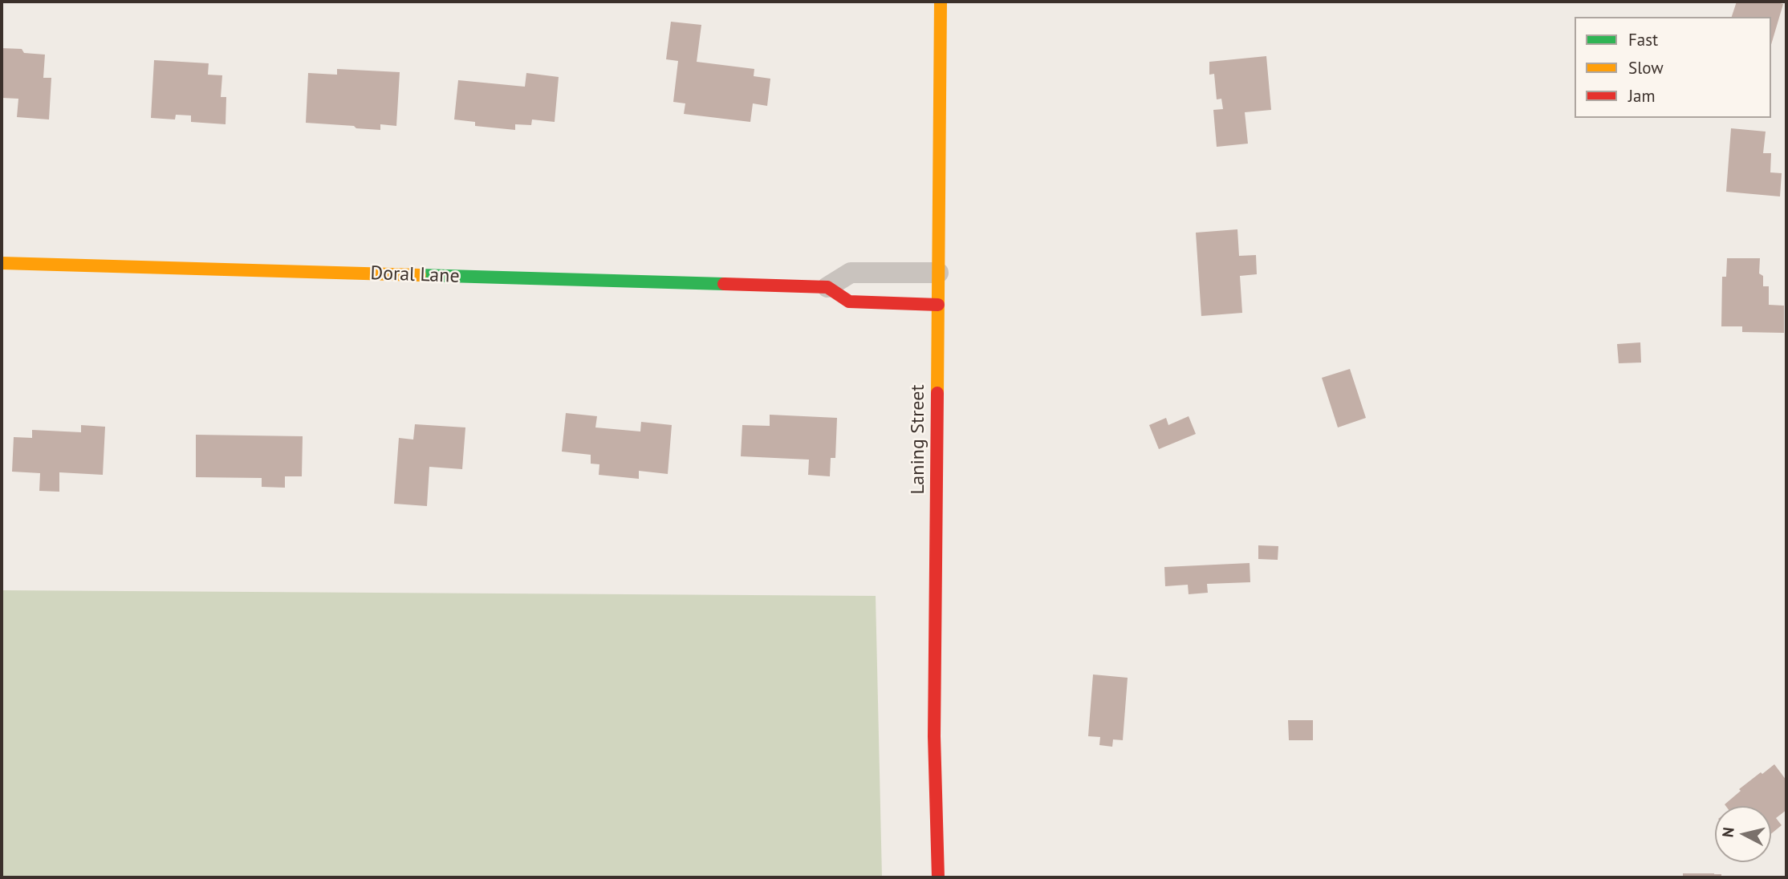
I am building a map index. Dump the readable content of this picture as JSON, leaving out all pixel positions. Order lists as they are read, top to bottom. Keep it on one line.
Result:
{"streets":{"street":["Doral Lane","Laning Street"]},"crossings":[["Doral Lane","Laning Street"]],"legend":["Fast","Slow","Jam"],"north":"left"}
